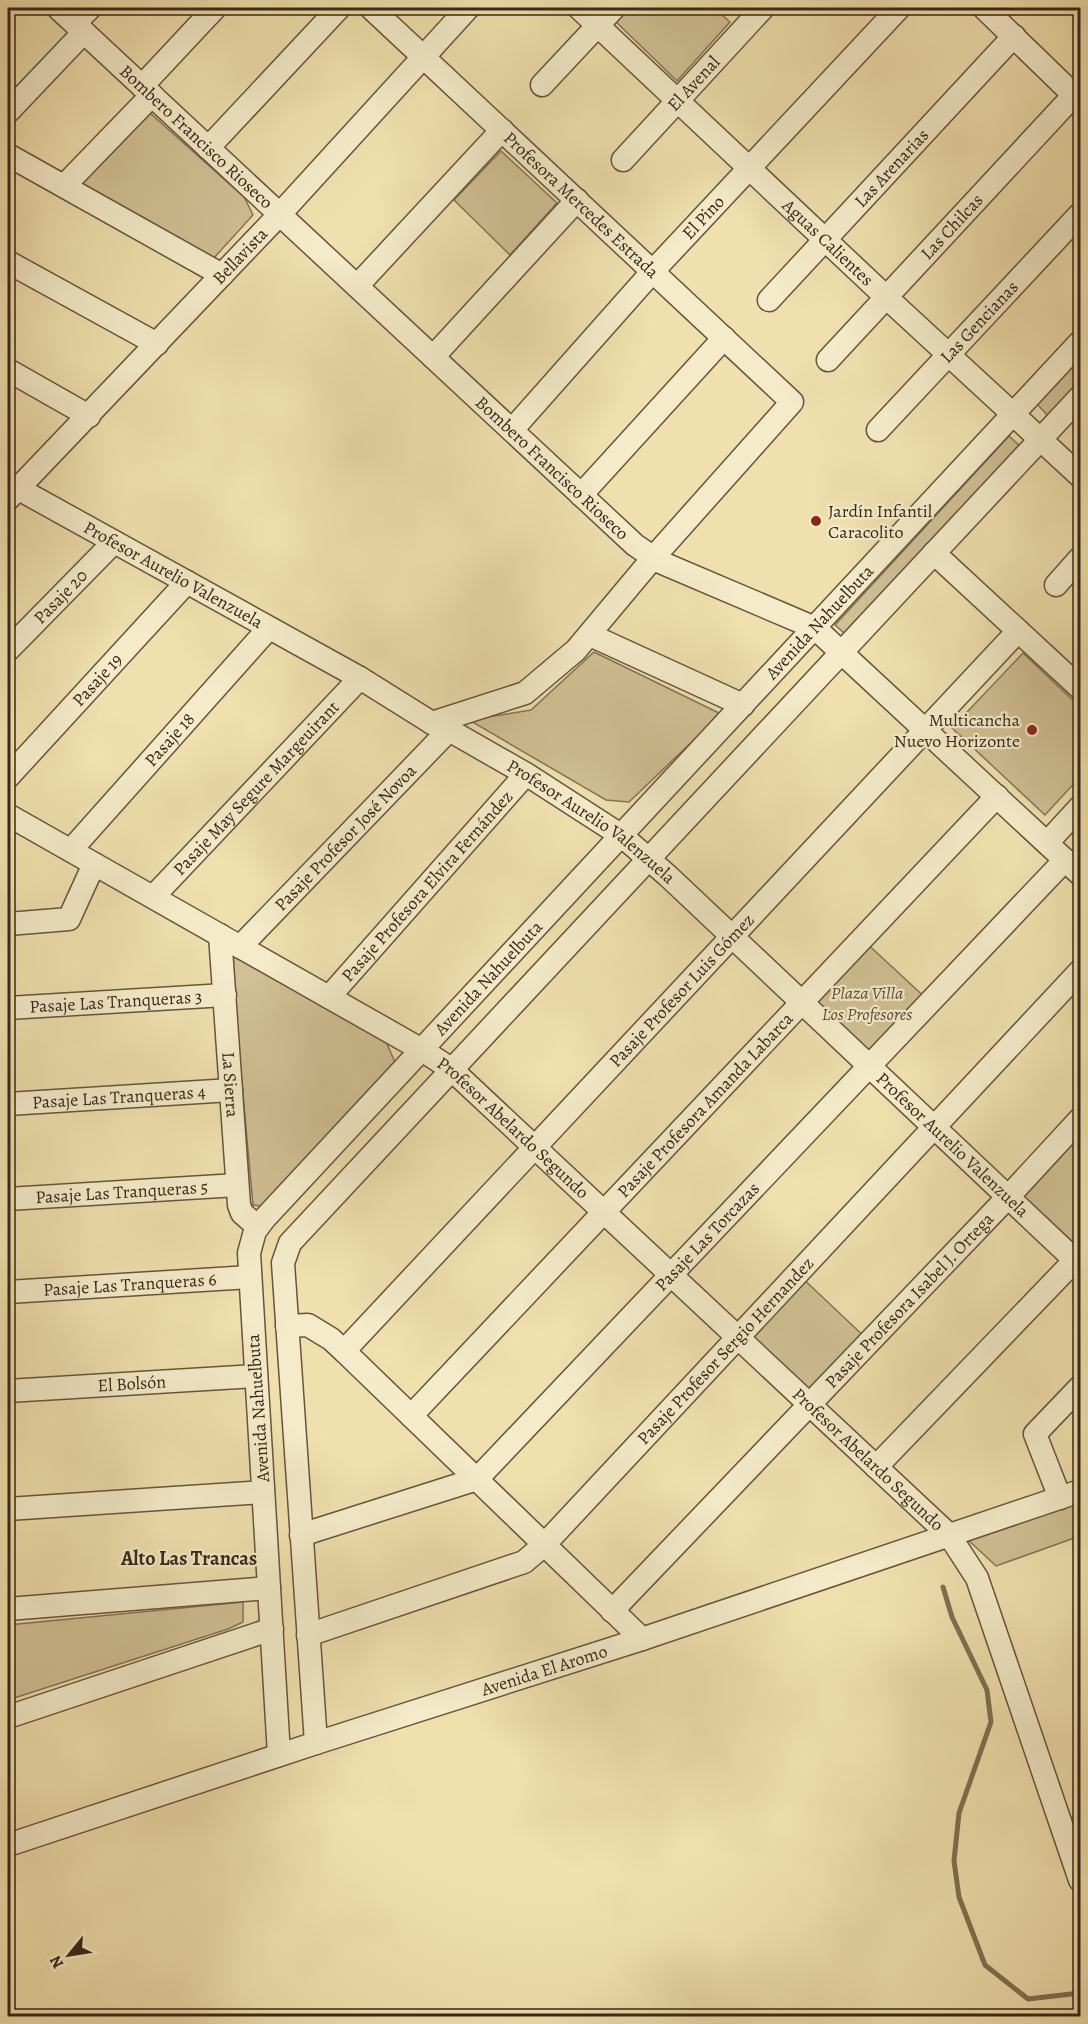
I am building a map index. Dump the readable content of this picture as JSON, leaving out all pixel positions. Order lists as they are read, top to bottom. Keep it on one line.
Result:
{"streets":{"street":["El Avenal","Bombero Francisco Rioseco","Las Arenarias","Profesora Mercedes Estrada","El Pino","Las Chilcas","Aguas Calientes","Bellavista","Las Gencianas","Profesor Aurelio Valenzuela","Pasaje 20","Avenida Nahuelbuta","Pasaje 19","Pasaje 18","Pasaje May Segure Margeuirant","Pasaje Profesor José Novoa","Pasaje Profesora Elvira Fernández","Pasaje Profesor Luis Gómez","Pasaje Las Tranqueras 3","La Sierra","Pasaje Las Tranqueras 4","Pasaje Profesora Amanda Labarca","Profesor Abelardo Segundo","Pasaje Las Tranqueras 5","Pasaje Las Torcazas","Pasaje Las Tranqueras 6","Pasaje Profesora Isabel J. Ortega","Pasaje Profesor Sergio Hernandez","El Bolsón","Avenida El Aromo"]},"crossings":[["El Avenal","Aguas Calientes"],["Bombero Francisco Rioseco","El Pino"],["Bombero Francisco Rioseco","Bellavista"],["Bombero Francisco Rioseco","Avenida Nahuelbuta"],["Bombero Francisco Rioseco","Pasaje Profesor José Novoa"],["Bombero Francisco Rioseco","Pasaje Profesor Luis Gómez"],["Bombero Francisco Rioseco","Pasaje Profesora Amanda Labarca"],["Bombero Francisco Rioseco","Pasaje Las Torcazas"],["Las Arenarias","Aguas Calientes"],["Profesora Mercedes Estrada","El Pino"],["Profesora Mercedes Estrada","Bellavista"],["Profesora Mercedes Estrada","Pasaje Profesor José Novoa"],["El Pino","Aguas Calientes"],["Las Chilcas","Aguas Calientes"],["Aguas Calientes","Las Gencianas"],["Aguas Calientes","Avenida Nahuelbuta"],["Bellavista","Profesor Aurelio Valenzuela"],["Profesor Aurelio Valenzuela","Pasaje 20"],["Profesor Aurelio Valenzuela","Avenida Nahuelbuta"],["Profesor Aurelio Valenzuela","Pasaje 19"],["Profesor Aurelio Valenzuela","Pasaje 18"],["Profesor Aurelio Valenzuela","Pasaje May Segure Margeuirant"],["Profesor Aurelio Valenzuela","Pasaje Profesor José Novoa"],["Profesor Aurelio Valenzuela","Pasaje Profesora Elvira Fernández"],["Profesor Aurelio Valenzuela","Pasaje Profesor Luis Gómez"],["Profesor Aurelio Valenzuela","Pasaje Profesora Amanda Labarca"],["Profesor Aurelio Valenzuela","Pasaje Las Torcazas"],["Profesor Aurelio Valenzuela","Pasaje Profesora Isabel J. Ortega"],["Profesor Aurelio Valenzuela","Pasaje Profesor Sergio Hernandez"],["Avenida Nahuelbuta","La Sierra"],["Avenida Nahuelbuta","Profesor Abelardo Segundo"],["Avenida Nahuelbuta","Pasaje Las Torcazas"],["Avenida Nahuelbuta","Pasaje Las Tranqueras 6"],["Avenida Nahuelbuta","Pasaje Profesor Sergio Hernandez"],["Avenida Nahuelbuta","El Bolsón"],["Avenida Nahuelbuta","Avenida El Aromo"],["Pasaje 18","Profesor Abelardo Segundo"],["Pasaje May Segure Margeuirant","Profesor Abelardo Segundo"],["Pasaje Profesor José Novoa","Profesor Abelardo Segundo"],["Pasaje Profesora Elvira Fernández","Profesor Abelardo Segundo"],["Pasaje Profesor Luis Gómez","Profesor Abelardo Segundo"],["Pasaje Las Tranqueras 3","La Sierra"],["La Sierra","Pasaje Las Tranqueras 4"],["La Sierra","Profesor Abelardo Segundo"],["La Sierra","Pasaje Las Tranqueras 5"],["Pasaje Profesora Amanda Labarca","Profesor Abelardo Segundo"],["Profesor Abelardo Segundo","Pasaje Las Torcazas"],["Profesor Abelardo Segundo","Pasaje Profesora Isabel J. Ortega"],["Profesor Abelardo Segundo","Pasaje Profesor Sergio Hernandez"],["Profesor Abelardo Segundo","Avenida El Aromo"]],"districts":["Alto Las Trancas"],"parks":["Plaza Villa Los Profesores"],"places":["Jardín Infantil Caracolito","Multicancha Nuevo Horizonte"],"north":"bottom left"}
